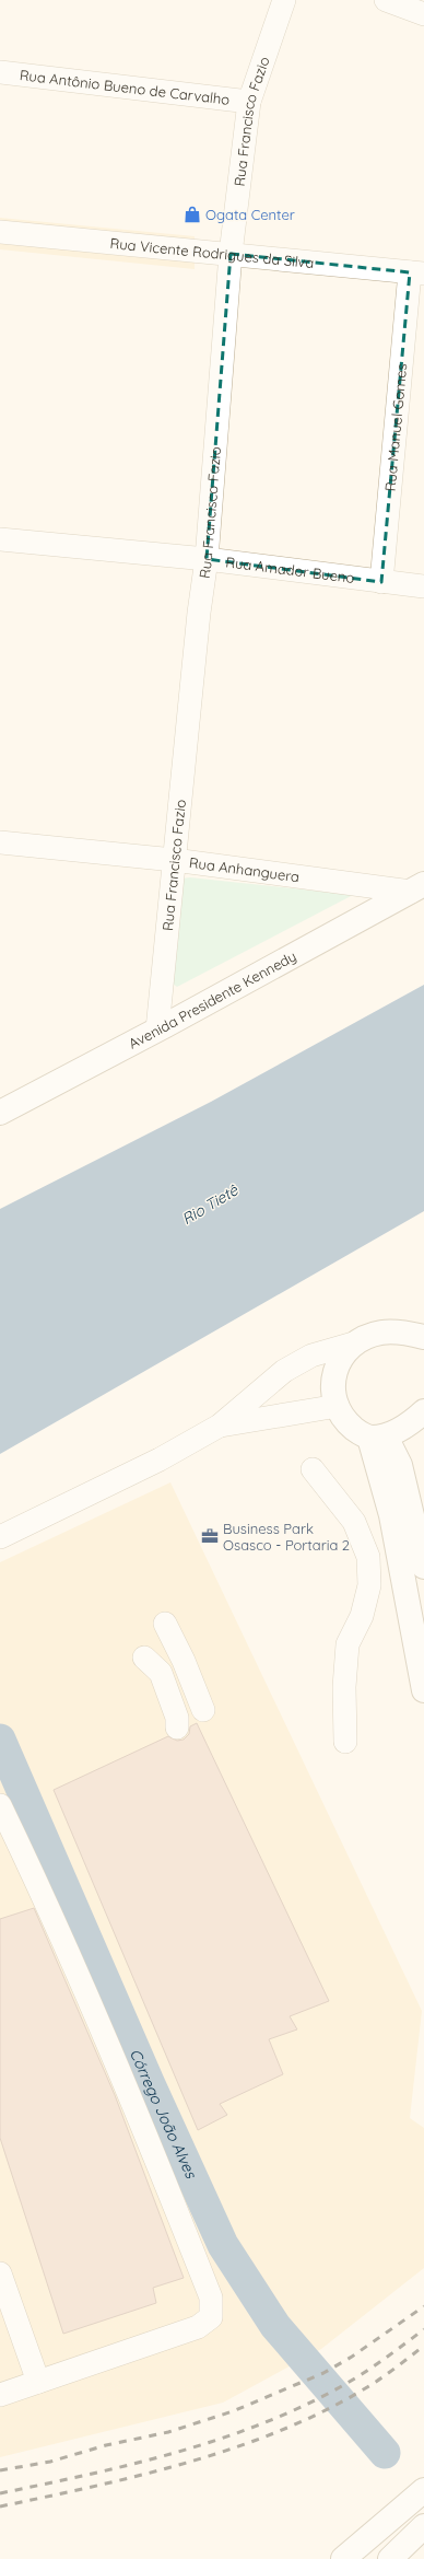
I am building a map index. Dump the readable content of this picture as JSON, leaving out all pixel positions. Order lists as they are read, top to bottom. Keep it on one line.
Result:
{"streets":{"main road":["Avenida Presidente Kennedy"],"street":["Rua Antônio Bueno de Carvalho","Rua Francisco Fazio","Rua Vicente Rodrigues da Silva","Rua Manuel Gomes","Rua Amador Bueno","Rua Anhanguera"]},"crossings":[["Rua Antônio Bueno de Carvalho","Rua Francisco Fazio"],["Rua Francisco Fazio","Rua Vicente Rodrigues da Silva"],["Rua Francisco Fazio","Rua Amador Bueno"],["Rua Francisco Fazio","Rua Anhanguera"],["Rua Francisco Fazio","Avenida Presidente Kennedy"],["Rua Vicente Rodrigues da Silva","Rua Manuel Gomes"],["Rua Manuel Gomes","Rua Amador Bueno"],["Rua Anhanguera","Avenida Presidente Kennedy"]],"water":["Rio Tietê","Córrego João Alves"],"places":{"shop":["Ogata Center"],"office":["Business Park Osasco - Portaria 2"]}}
